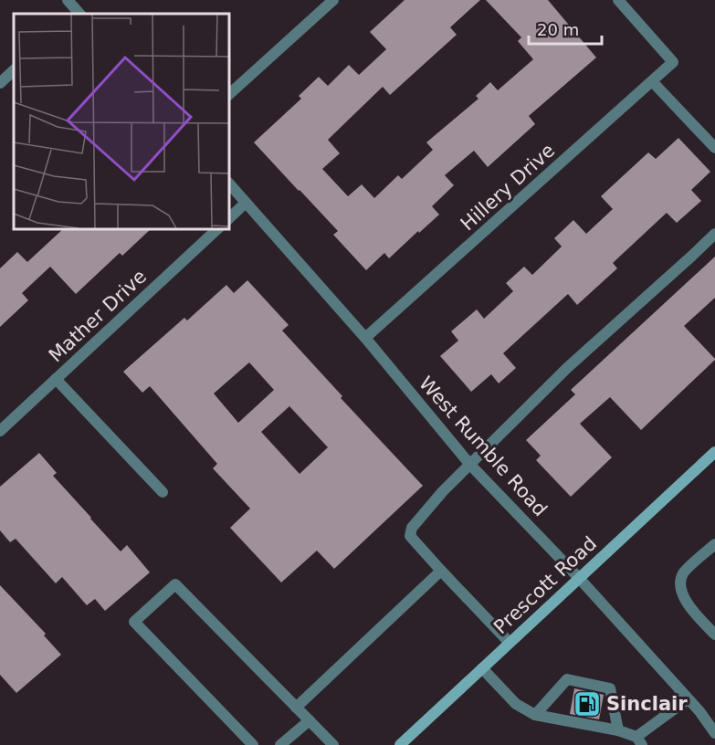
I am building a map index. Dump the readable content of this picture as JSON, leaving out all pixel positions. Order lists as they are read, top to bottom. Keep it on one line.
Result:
{"streets":{"main road":["Prescott Road"],"street":["Hillery Drive","Mather Drive","West Rumble Road"]},"crossings":[["Hillery Drive","West Rumble Road"],["West Rumble Road","Prescott Road"]],"places":{"fuel station":["Sinclair"]},"scale_bar":"20 m"}
